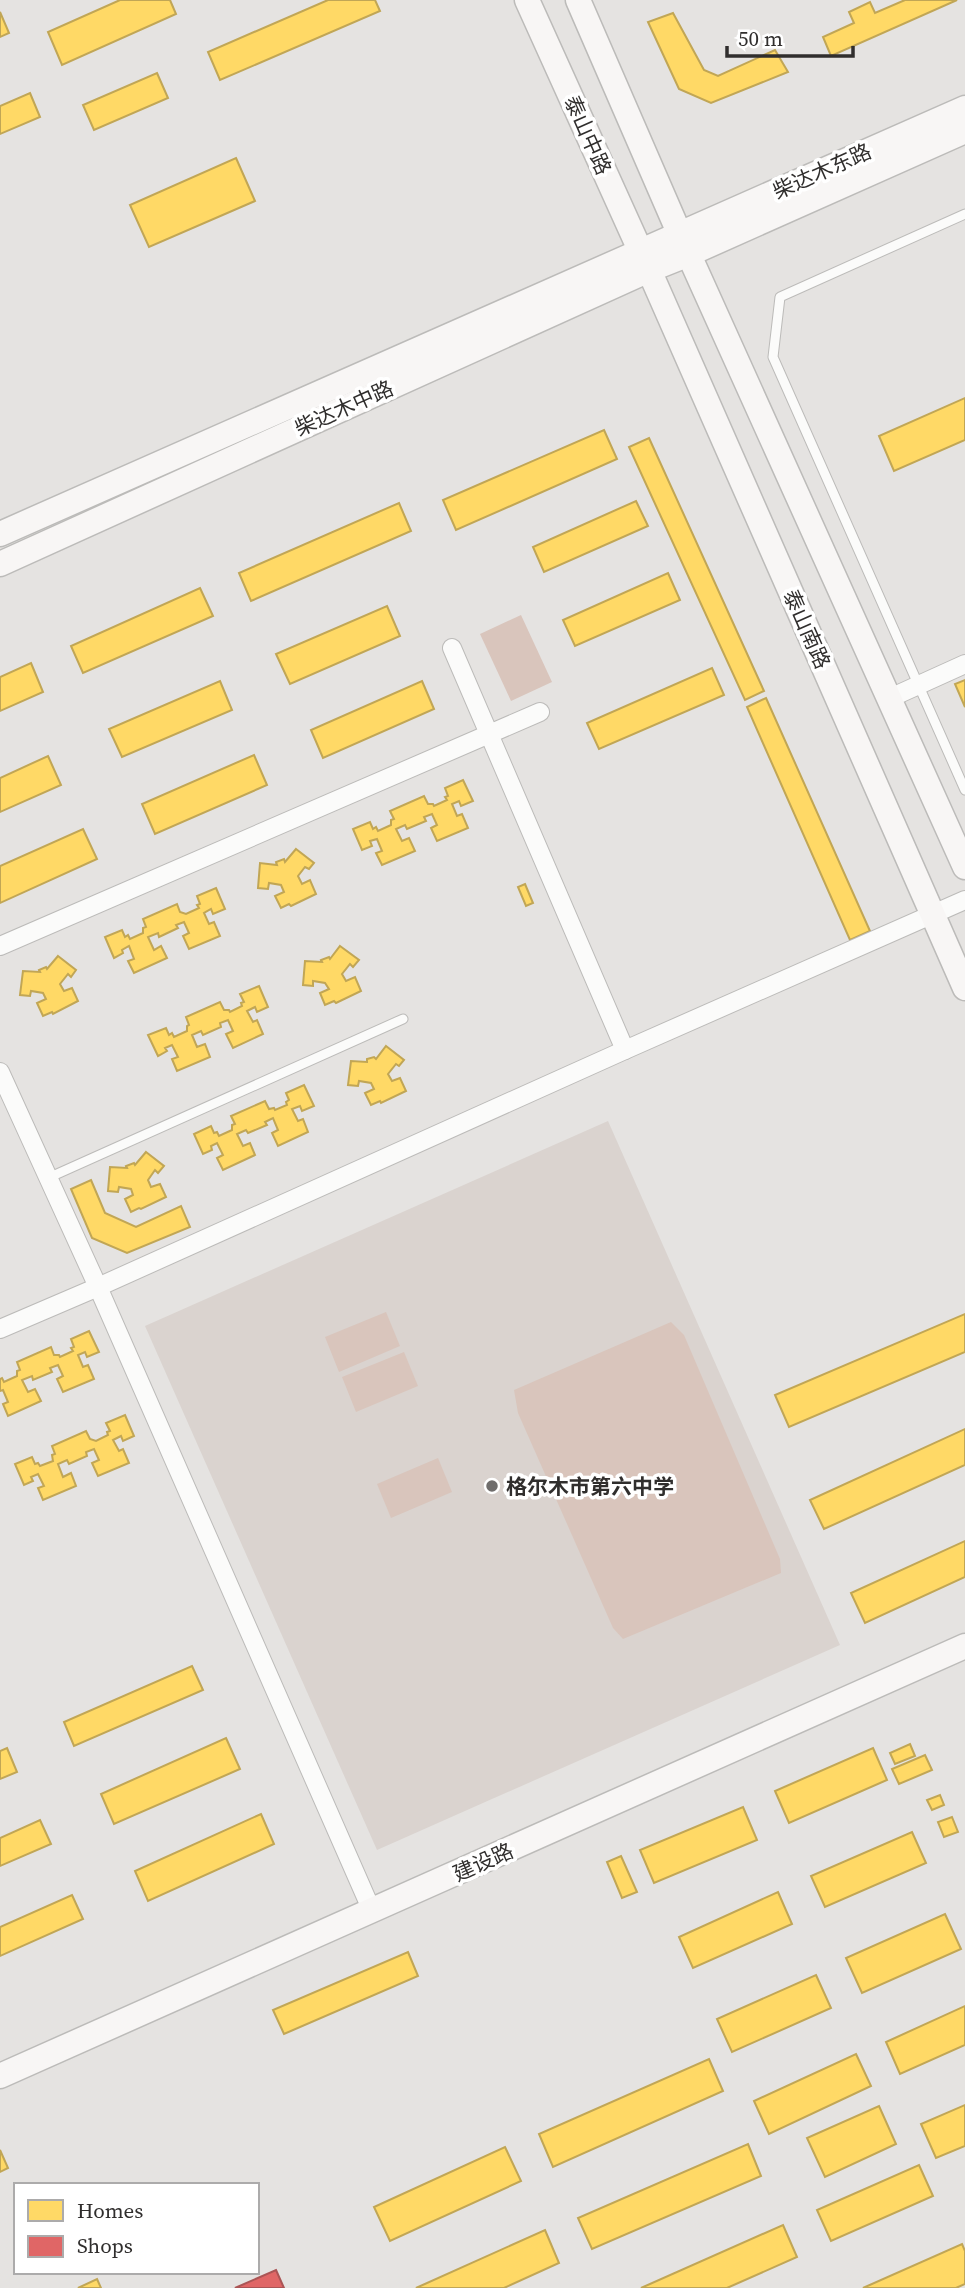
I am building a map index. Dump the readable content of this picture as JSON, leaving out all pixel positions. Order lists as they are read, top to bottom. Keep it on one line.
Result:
{"streets":{"street":["泰山中路","柴达木东路","柴达木中路","泰山南路","建设路"]},"crossings":[["泰山中路","柴达木中路"],["泰山中路","泰山南路"],["柴达木东路","柴达木中路"],["柴达木中路","泰山南路"]],"places":["格尔木市第六中学"],"legend":["Homes","Shops"],"scale_bar":"50 m"}
